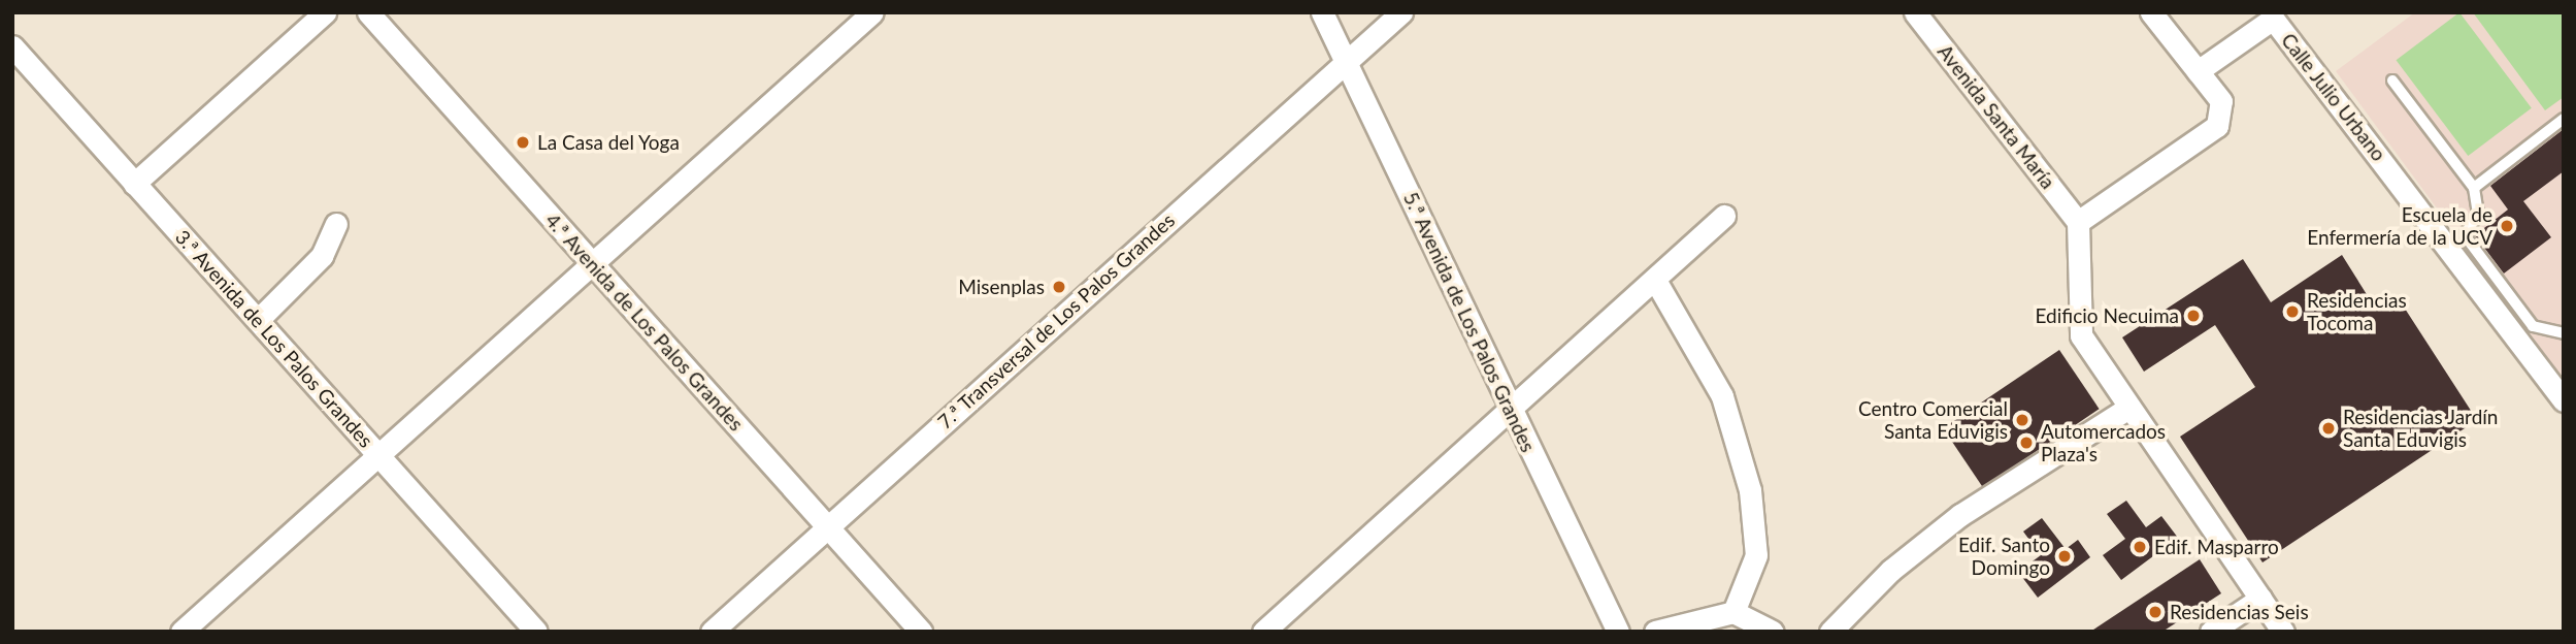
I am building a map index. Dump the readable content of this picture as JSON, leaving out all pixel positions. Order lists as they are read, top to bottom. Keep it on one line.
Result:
{"streets":{"street":["Calle Julio Urbano","Avenida Santa María","7.ª Transversal de Los Palos Grandes","4.ª Avenida de Los Palos Grandes","5.ª Avenida de Los Palos Grandes","3.ª Avenida de Los Palos Grandes"]},"crossings":[["7.ª Transversal de Los Palos Grandes","4.ª Avenida de Los Palos Grandes"],["7.ª Transversal de Los Palos Grandes","5.ª Avenida de Los Palos Grandes"]],"places":["La Casa del Yoga","Escuela de Enfermería de la UCV","Misenplas","Residencias Tocoma","Edificio Necuima","Centro Comercial Santa Eduvigis","Residencias Jardín Santa Eduvigis","Automercados Plaza's","Edif. Masparro","Edif. Santo Domingo","Residencias Seis"]}
